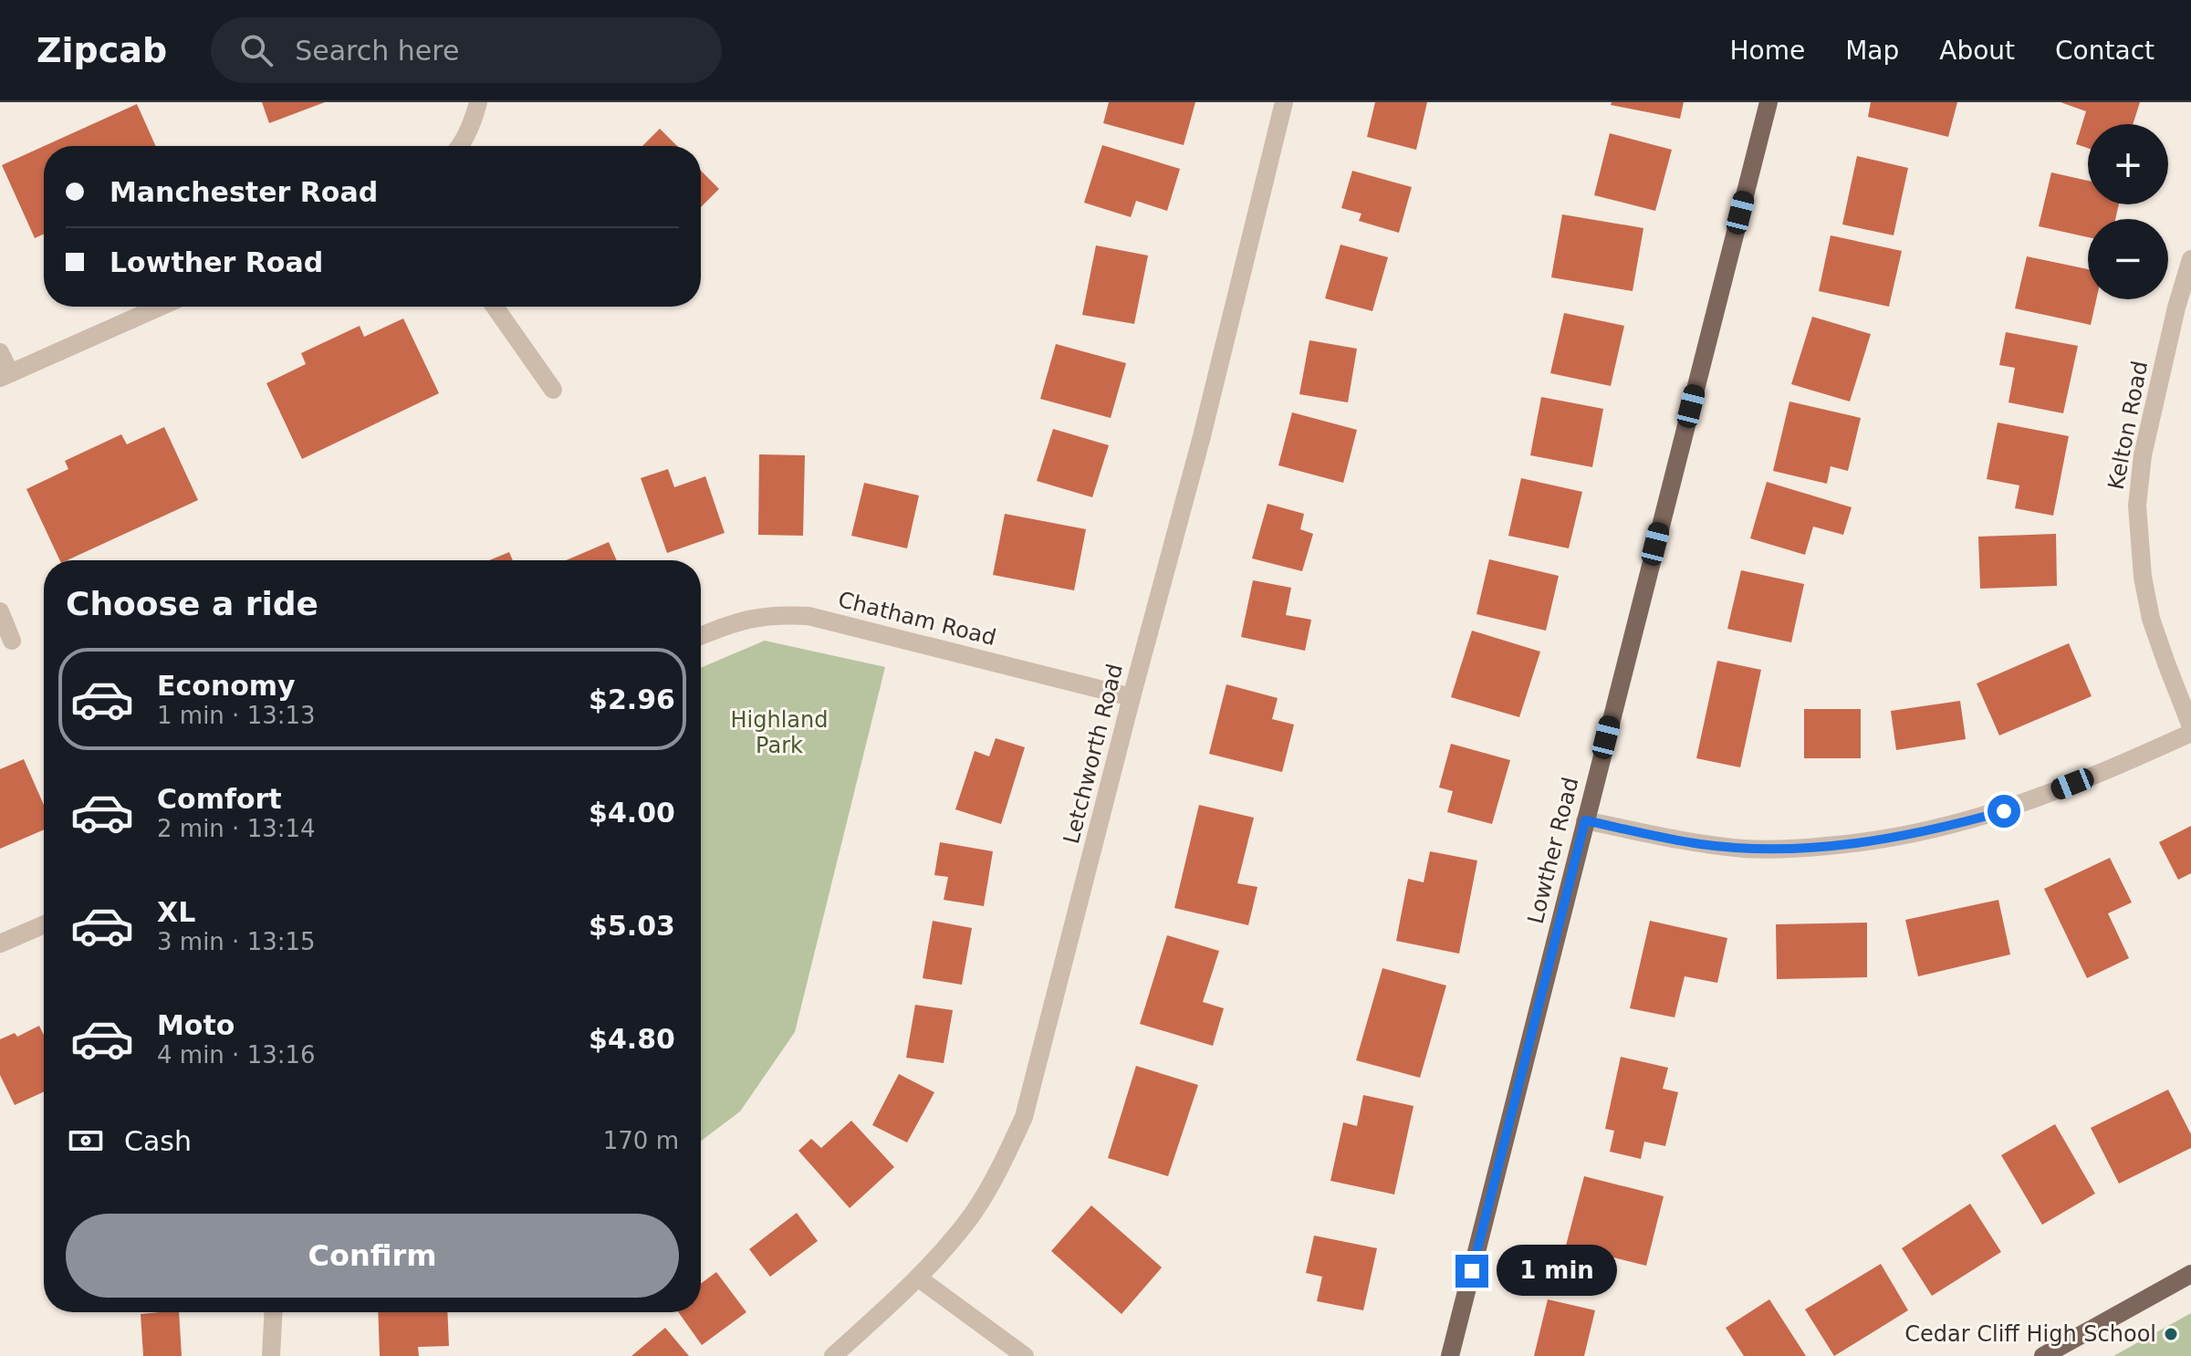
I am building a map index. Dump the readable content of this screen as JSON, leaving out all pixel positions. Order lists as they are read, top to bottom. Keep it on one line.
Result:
{"streets":{"main road":["Lowther Road"],"street":["Kelton Road","Chatham Road","Letchworth Road"]},"crossings":[["Chatham Road","Letchworth Road"]],"parks":["Highland Park"],"places":["Cedar Cliff High School"],"page":{"header":"Zipcab","search":"Search here","nav":["Home","Map","About","Contact"],"map_buttons":["+","−"],"banner":["Manchester Road","Lowther Road"],"heading":"Choose a ride","list":[{"name":"Economy","note":"1 min · 13:13","value":"$2.96"},{"name":"Comfort","note":"2 min · 13:14","value":"$4.00"},{"name":"XL","note":"3 min · 13:15","value":"$5.03"},{"name":"Moto","note":"4 min · 13:16","value":"$4.80"}],"pay":["Cash","170 m"],"buttons":"Confirm","bubble":"1 min"}}
